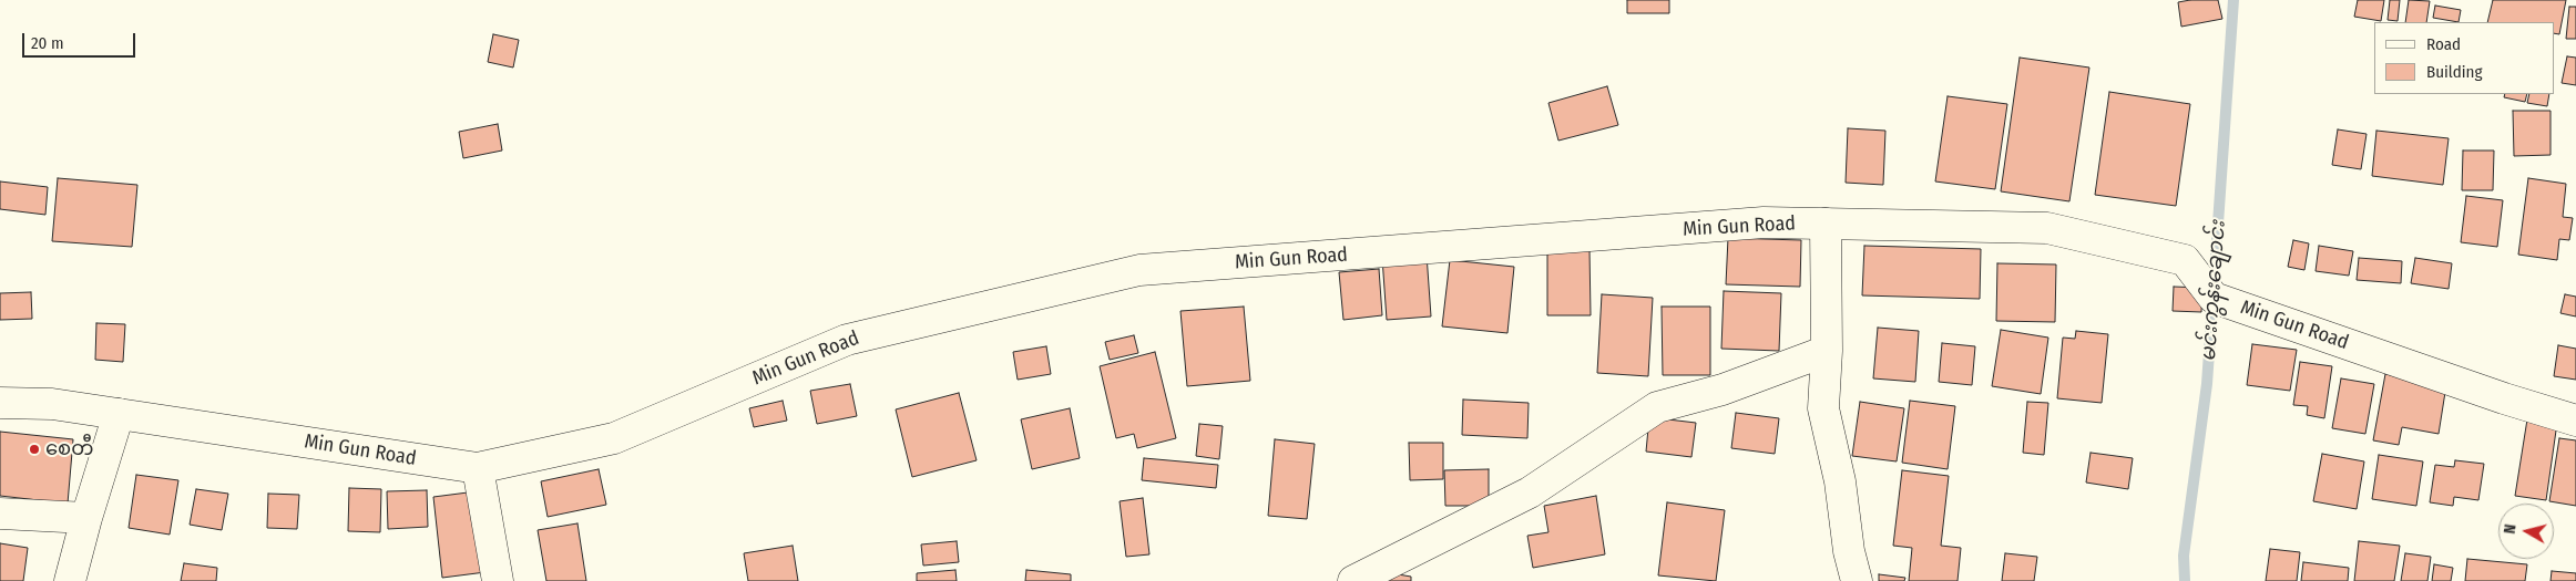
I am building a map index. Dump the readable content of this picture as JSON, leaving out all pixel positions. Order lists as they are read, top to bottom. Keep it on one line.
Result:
{"streets":{"street":["Min Gun Road"]},"water":["မင်းကွန်းချောင်း"],"places":["စေတီ"],"legend":["Road","Building"],"scale_bar":"20 m","north":"left"}
